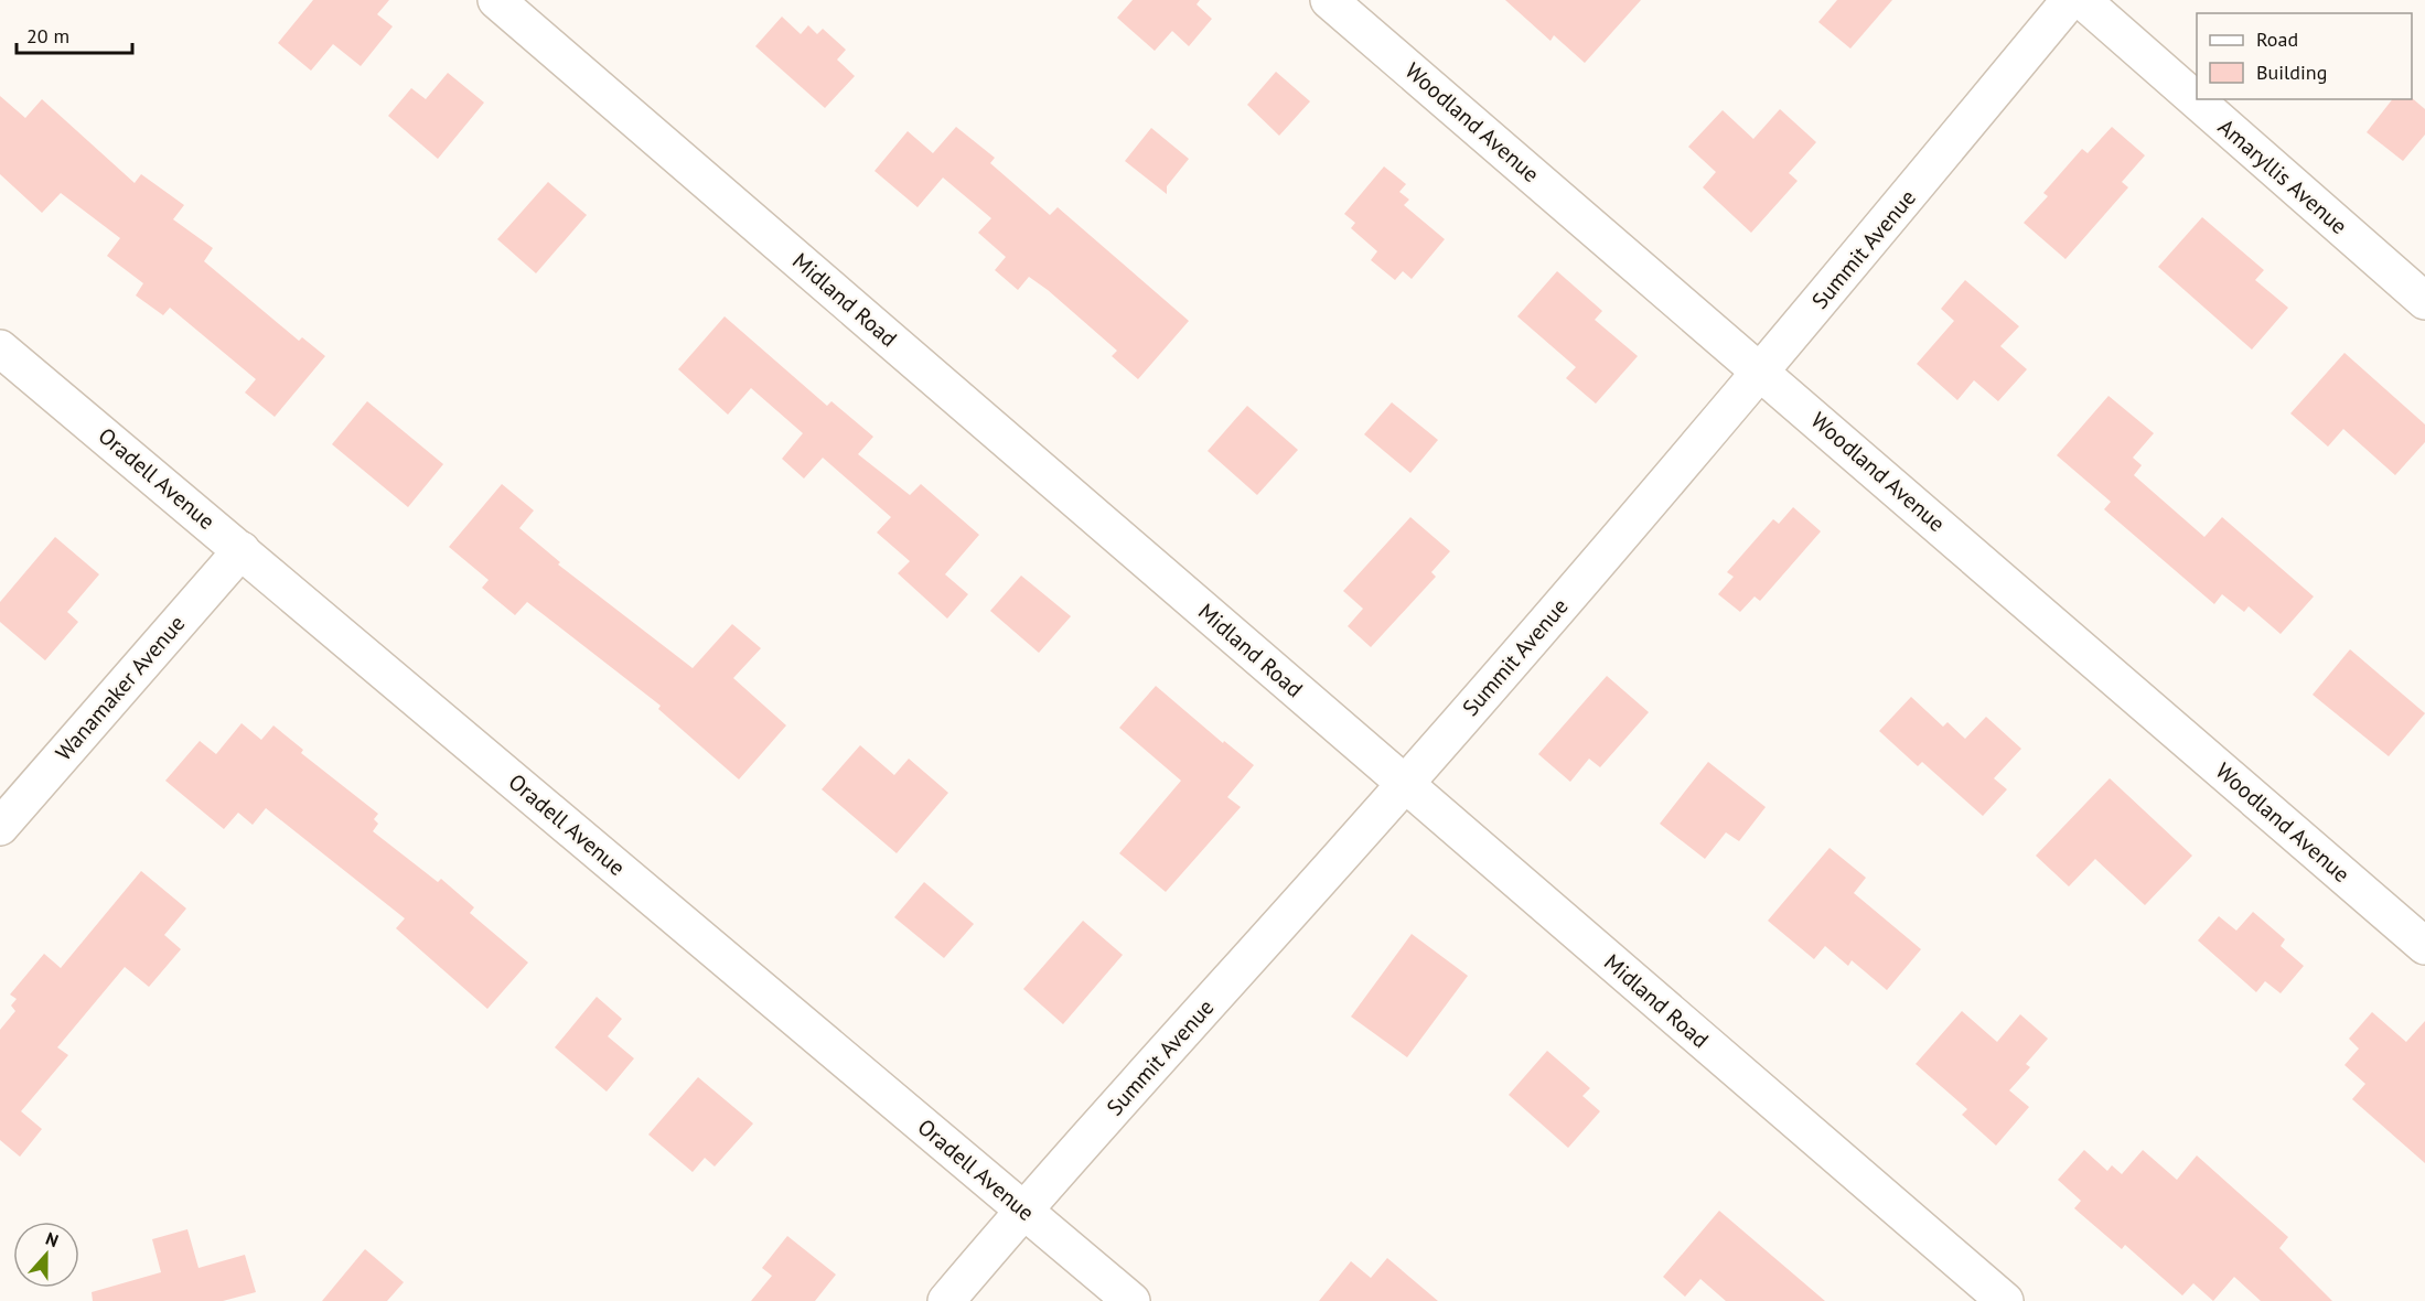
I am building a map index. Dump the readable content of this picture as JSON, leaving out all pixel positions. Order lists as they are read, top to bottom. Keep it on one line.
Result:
{"streets":{"street":["Woodland Avenue","Amaryllis Avenue","Summit Avenue","Midland Road","Oradell Avenue","Wanamaker Avenue"]},"crossings":[["Woodland Avenue","Summit Avenue"],["Summit Avenue","Midland Road"],["Summit Avenue","Oradell Avenue"],["Oradell Avenue","Wanamaker Avenue"]],"legend":["Road","Building"],"scale_bar":"20 m","north":"top"}
